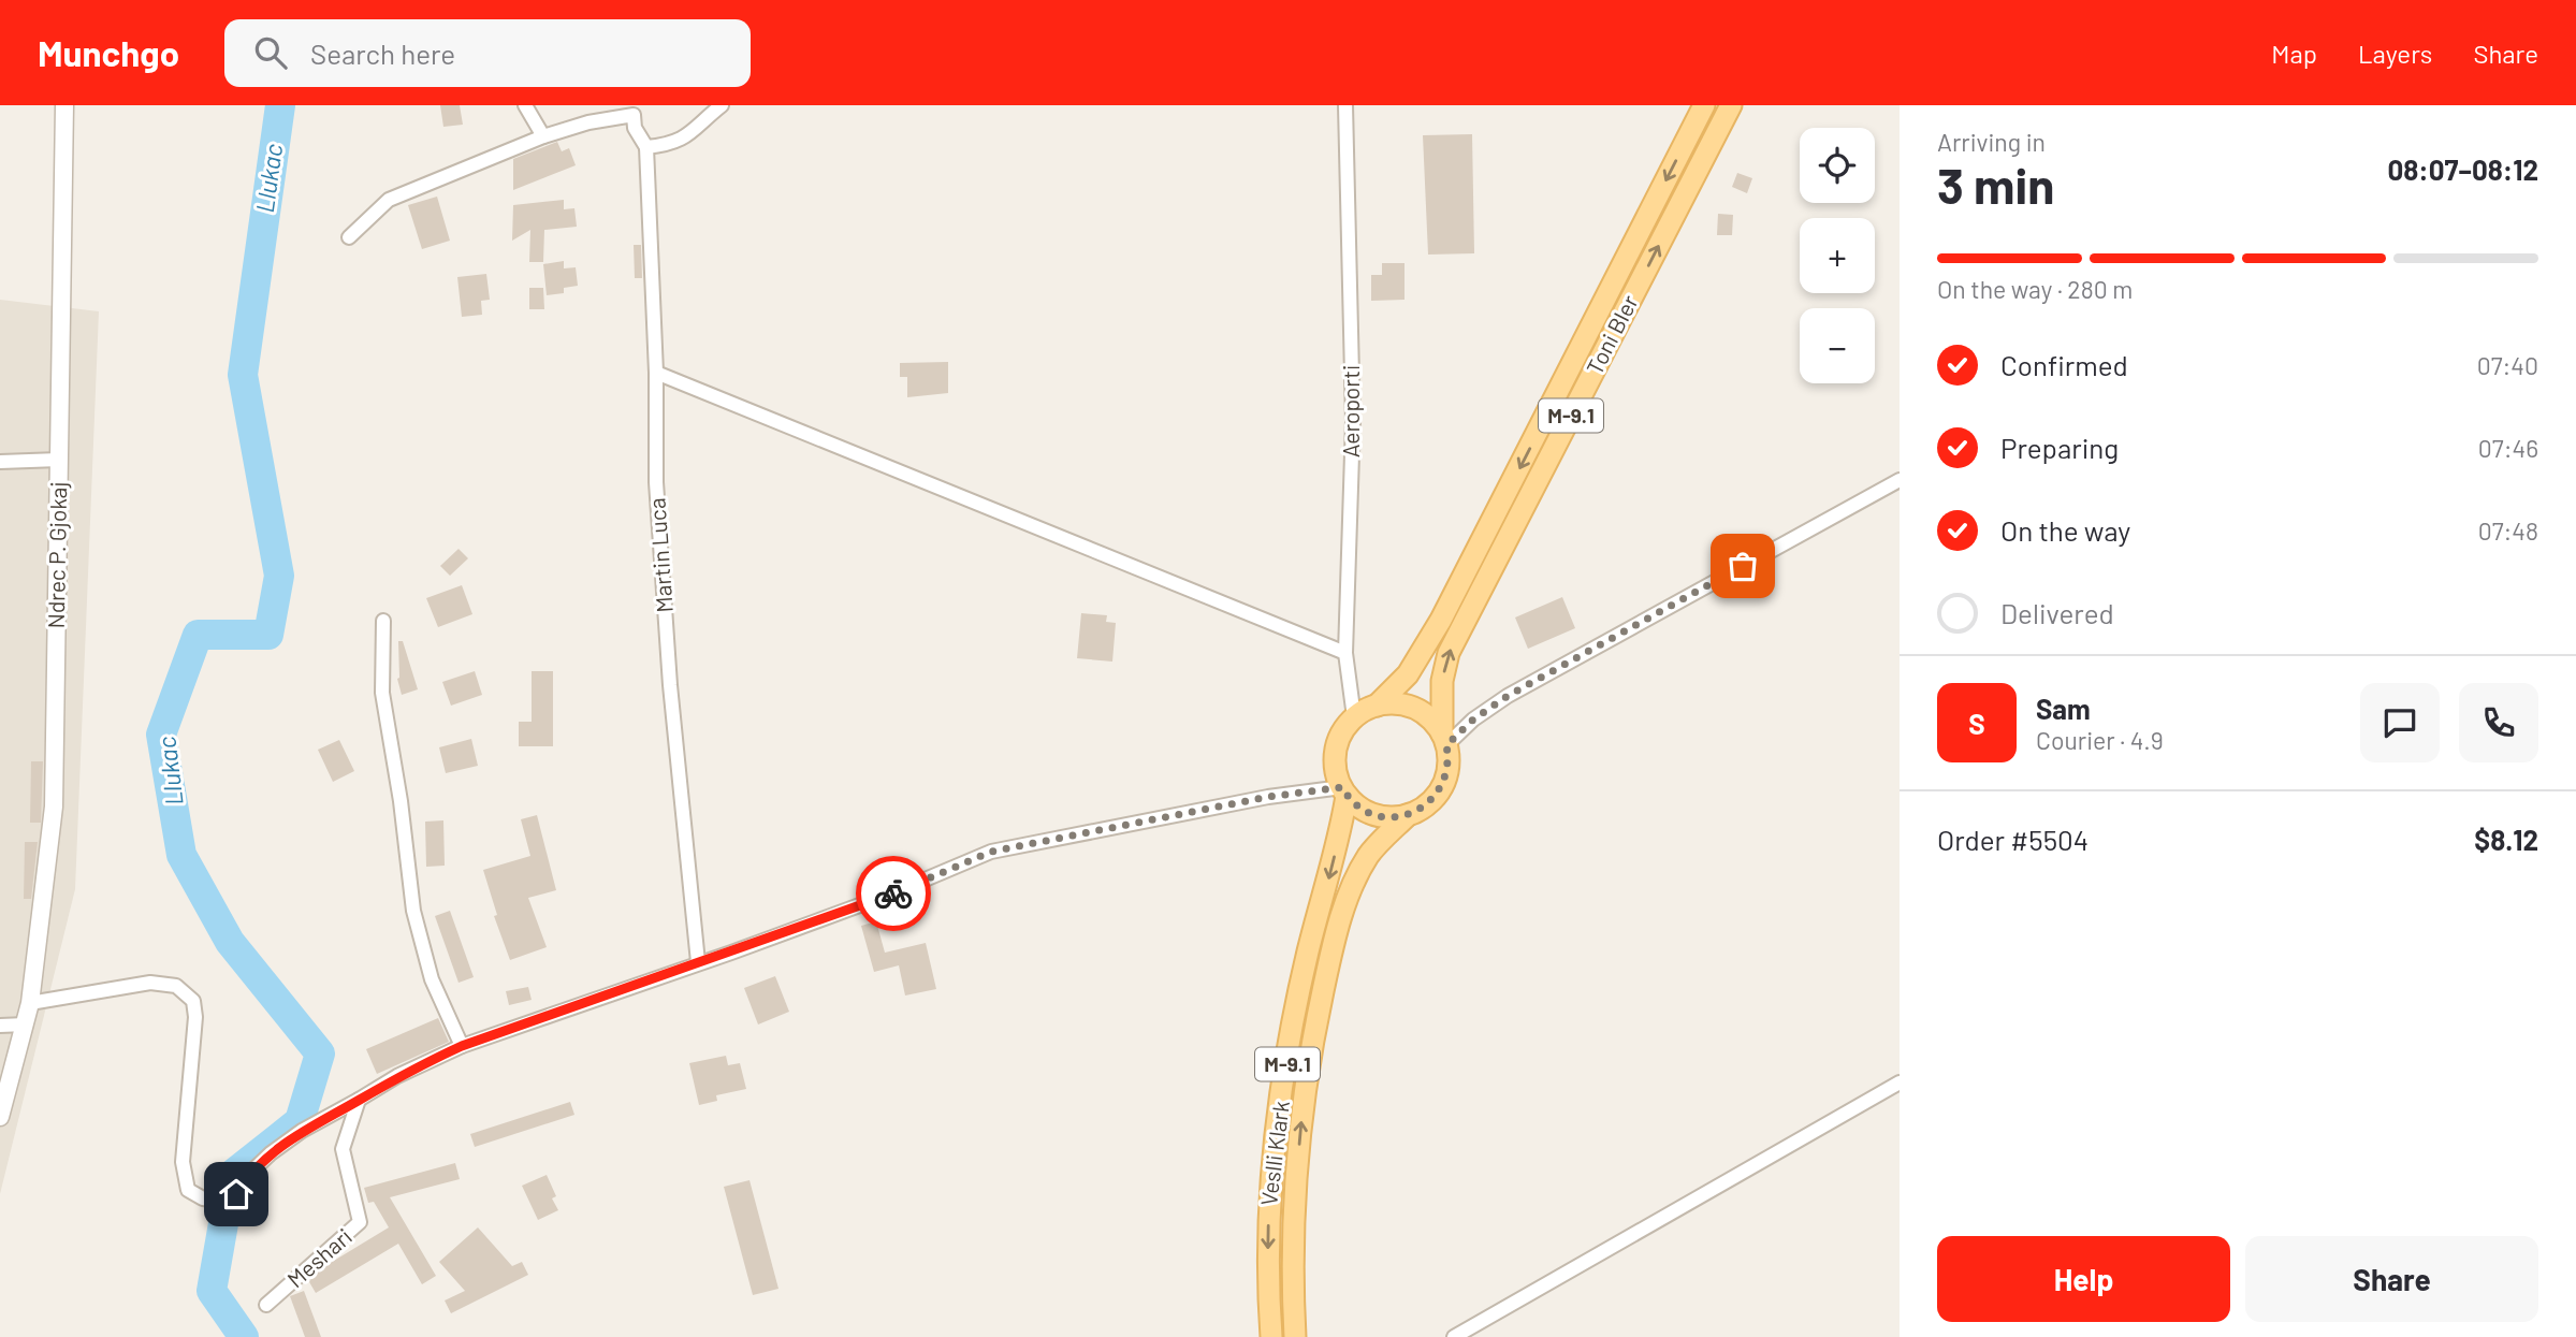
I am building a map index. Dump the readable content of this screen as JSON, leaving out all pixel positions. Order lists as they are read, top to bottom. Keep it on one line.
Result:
{"streets":{"main road":["Toni Bler","M-9.1","Veslli Klark"],"street":["Aeroporti","Ndrec P. Gjokaj","Martin Luca","Meshari"]},"crossings":[["Toni Bler","Aeroporti"],["Toni Bler","M-9.1"],["Toni Bler","Veslli Klark"],["Aeroporti","M-9.1"],["Aeroporti","Veslli Klark"],["M-9.1","Veslli Klark"]],"water":["Llukac"],"page":{"header":"Munchgo","search":"Search here","nav":["Map","Layers","Share"],"heading":["3 min","Arriving in","08:07–08:12"],"panel":["Sam","Courier · 4.9","Order #5504","$8.12"],"map_buttons":["+","−"],"bar":"On the way · 280 m","list":[["Confirmed","07:40"],["Preparing","07:46"],["On the way","07:48"],"Delivered"],"round":"S","buttons":["Help","Share"]}}
